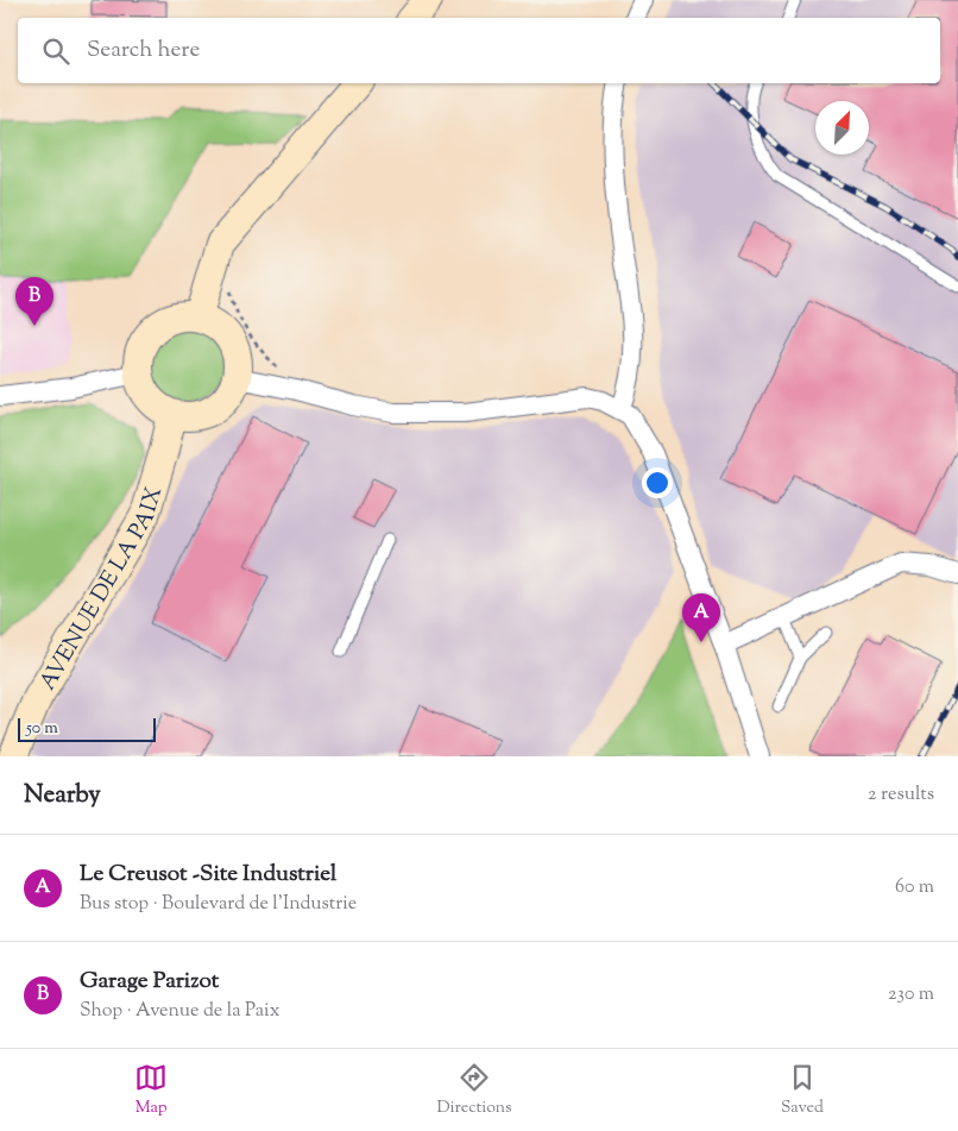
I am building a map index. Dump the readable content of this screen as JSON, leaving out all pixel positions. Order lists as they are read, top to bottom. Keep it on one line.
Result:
{"streets":{"street":["AVENUE DE LA PAIX"]},"scale_bar":"50 m","north":"top right","page":{"search":"Search here","pins":["B","A"],"scale":"50 m","heading":["Nearby","2 results"],"list":[{"mark":"A","name":"Le Creusot -Site Industriel","note":"Bus stop · Boulevard de l'Industrie","value":"60 m"},{"mark":"B","name":"Garage Parizot","note":"Shop · Avenue de la Paix","value":"230 m"}],"nav":["Map","Directions","Saved"]}}
